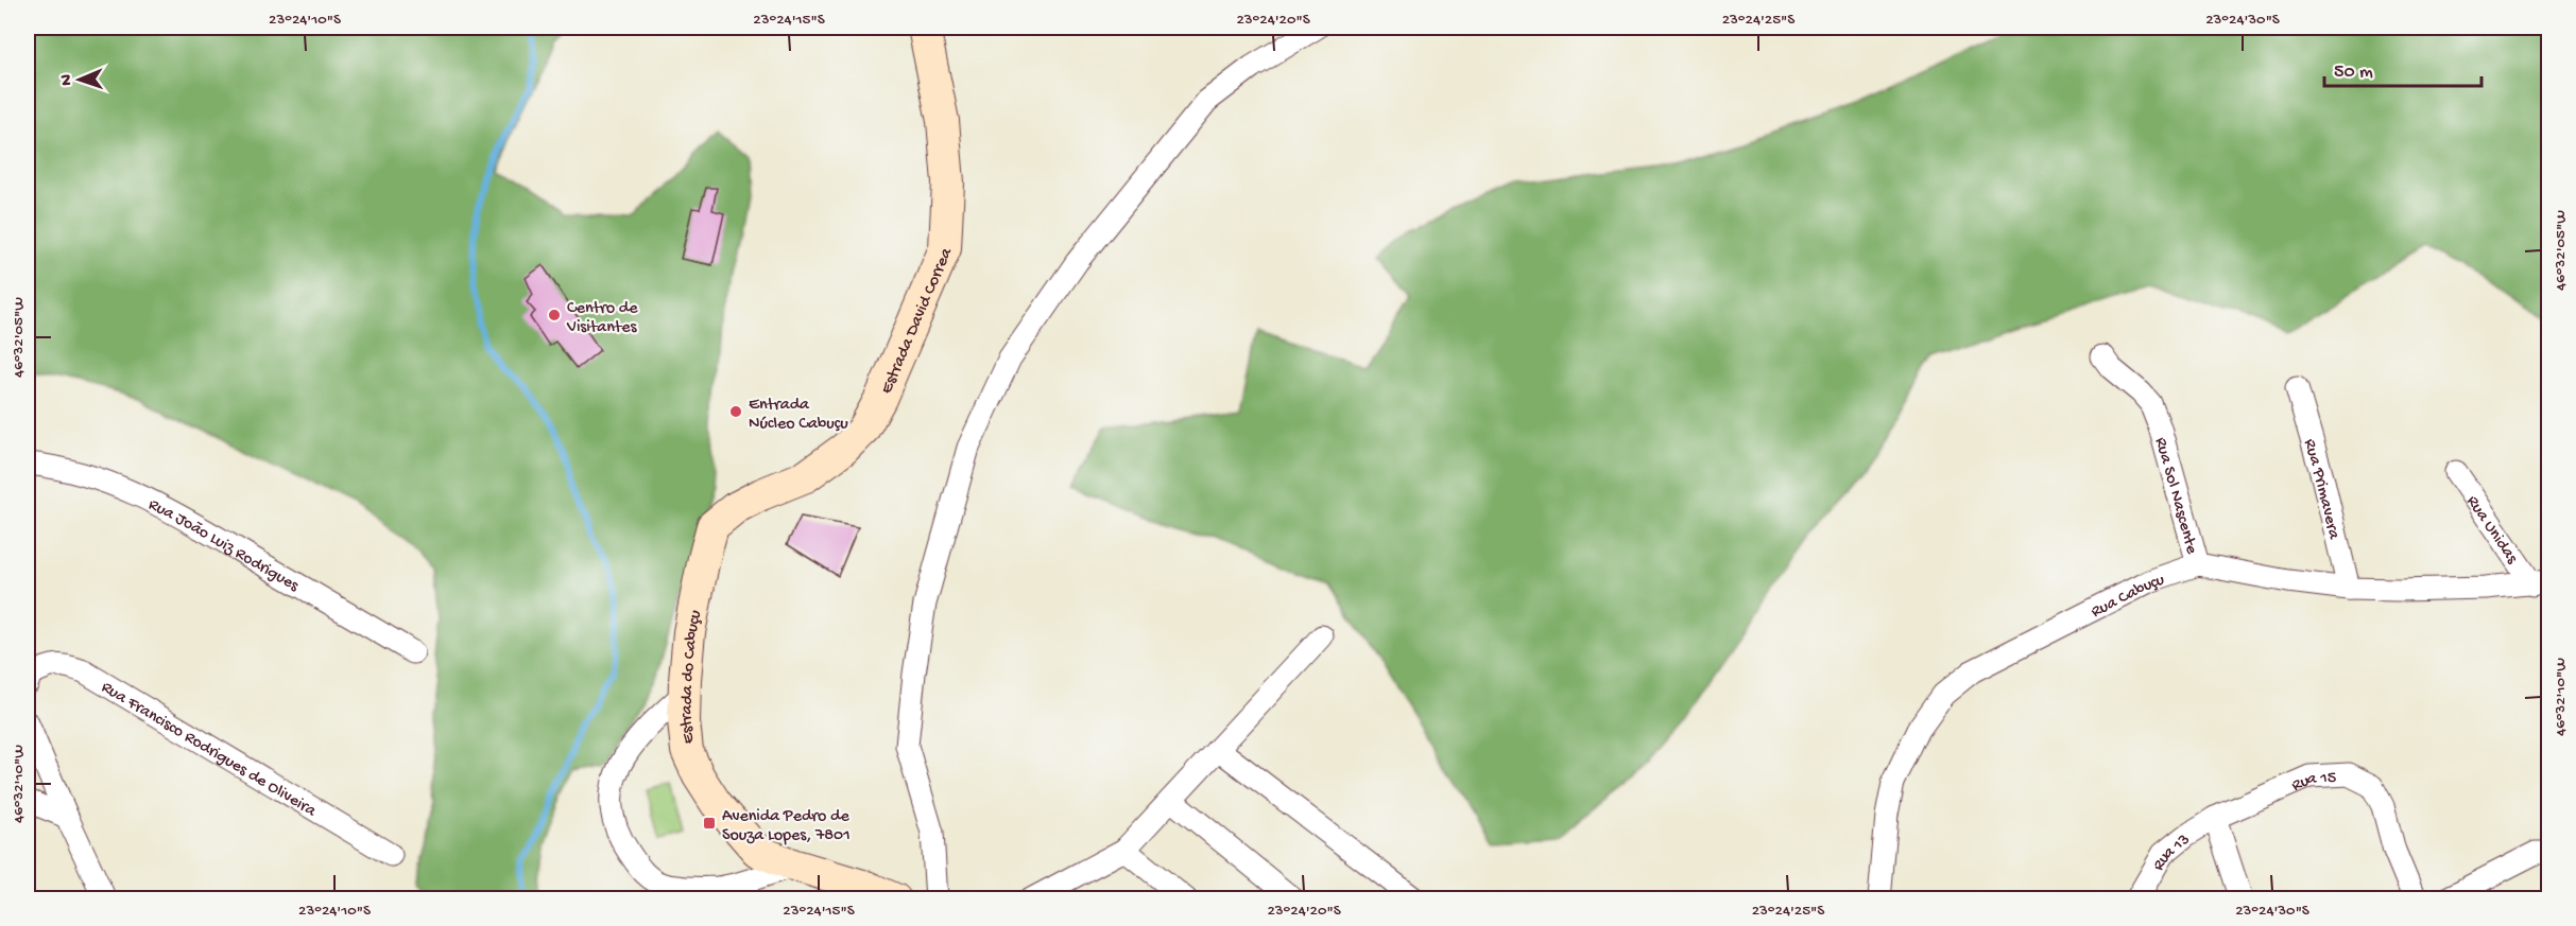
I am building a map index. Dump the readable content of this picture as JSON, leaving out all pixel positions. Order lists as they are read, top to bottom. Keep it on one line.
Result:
{"streets":{"main road":["Estrada David Correa","Estrada do Cabuçu"],"street":["Rua Primavera","Rua Sol Nascente","Rua Unidas","Rua João Luiz Rodrigues","Rua Cabuçu","Rua Francisco Rodrigues de Oliveira","Rua 15","Rua 13"]},"crossings":[["Estrada David Correa","Estrada do Cabuçu"],["Rua Primavera","Rua Cabuçu"],["Rua Sol Nascente","Rua Cabuçu"],["Rua Unidas","Rua Cabuçu"],["Rua 15","Rua 13"]],"places":{"other":["Centro de Visitantes","Entrada Núcleo Cabuçu"],"transit":["Avenida Pedro de Souza Lopes, 7801"]},"scale_bar":"50 m","north":"left","coordinates":["23°24'10\"S","23°24'15\"S","23°24'20\"S","23°24'25\"S","23°24'30\"S","46°32'05\"W","46°32'10\"W"]}
